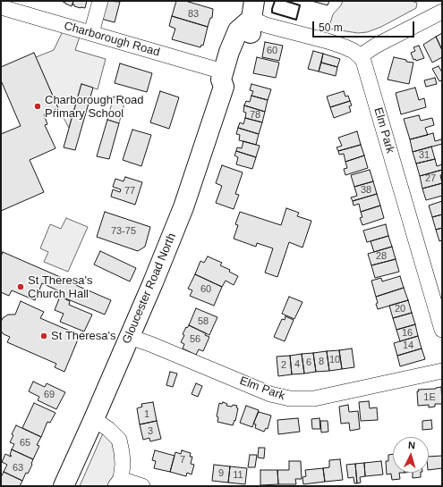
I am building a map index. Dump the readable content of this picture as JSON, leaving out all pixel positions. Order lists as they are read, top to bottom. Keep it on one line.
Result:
{"streets":{"main road":["Gloucester Road North"],"street":["Charborough Road","Elm Park"]},"crossings":[["Charborough Road","Gloucester Road North"],["Elm Park","Gloucester Road North"]],"places":["Charborough Road Primary School","St Theresa's Church Hall","St Theresa's"],"house_numbers":["83","60","78","31","27","38","77","73-75","28","60","20","58","16","56","14","10","8","6","4","2","69","1E","1","3","65","7","63","9","11"],"scale_bar":"50 m","north":"top"}
